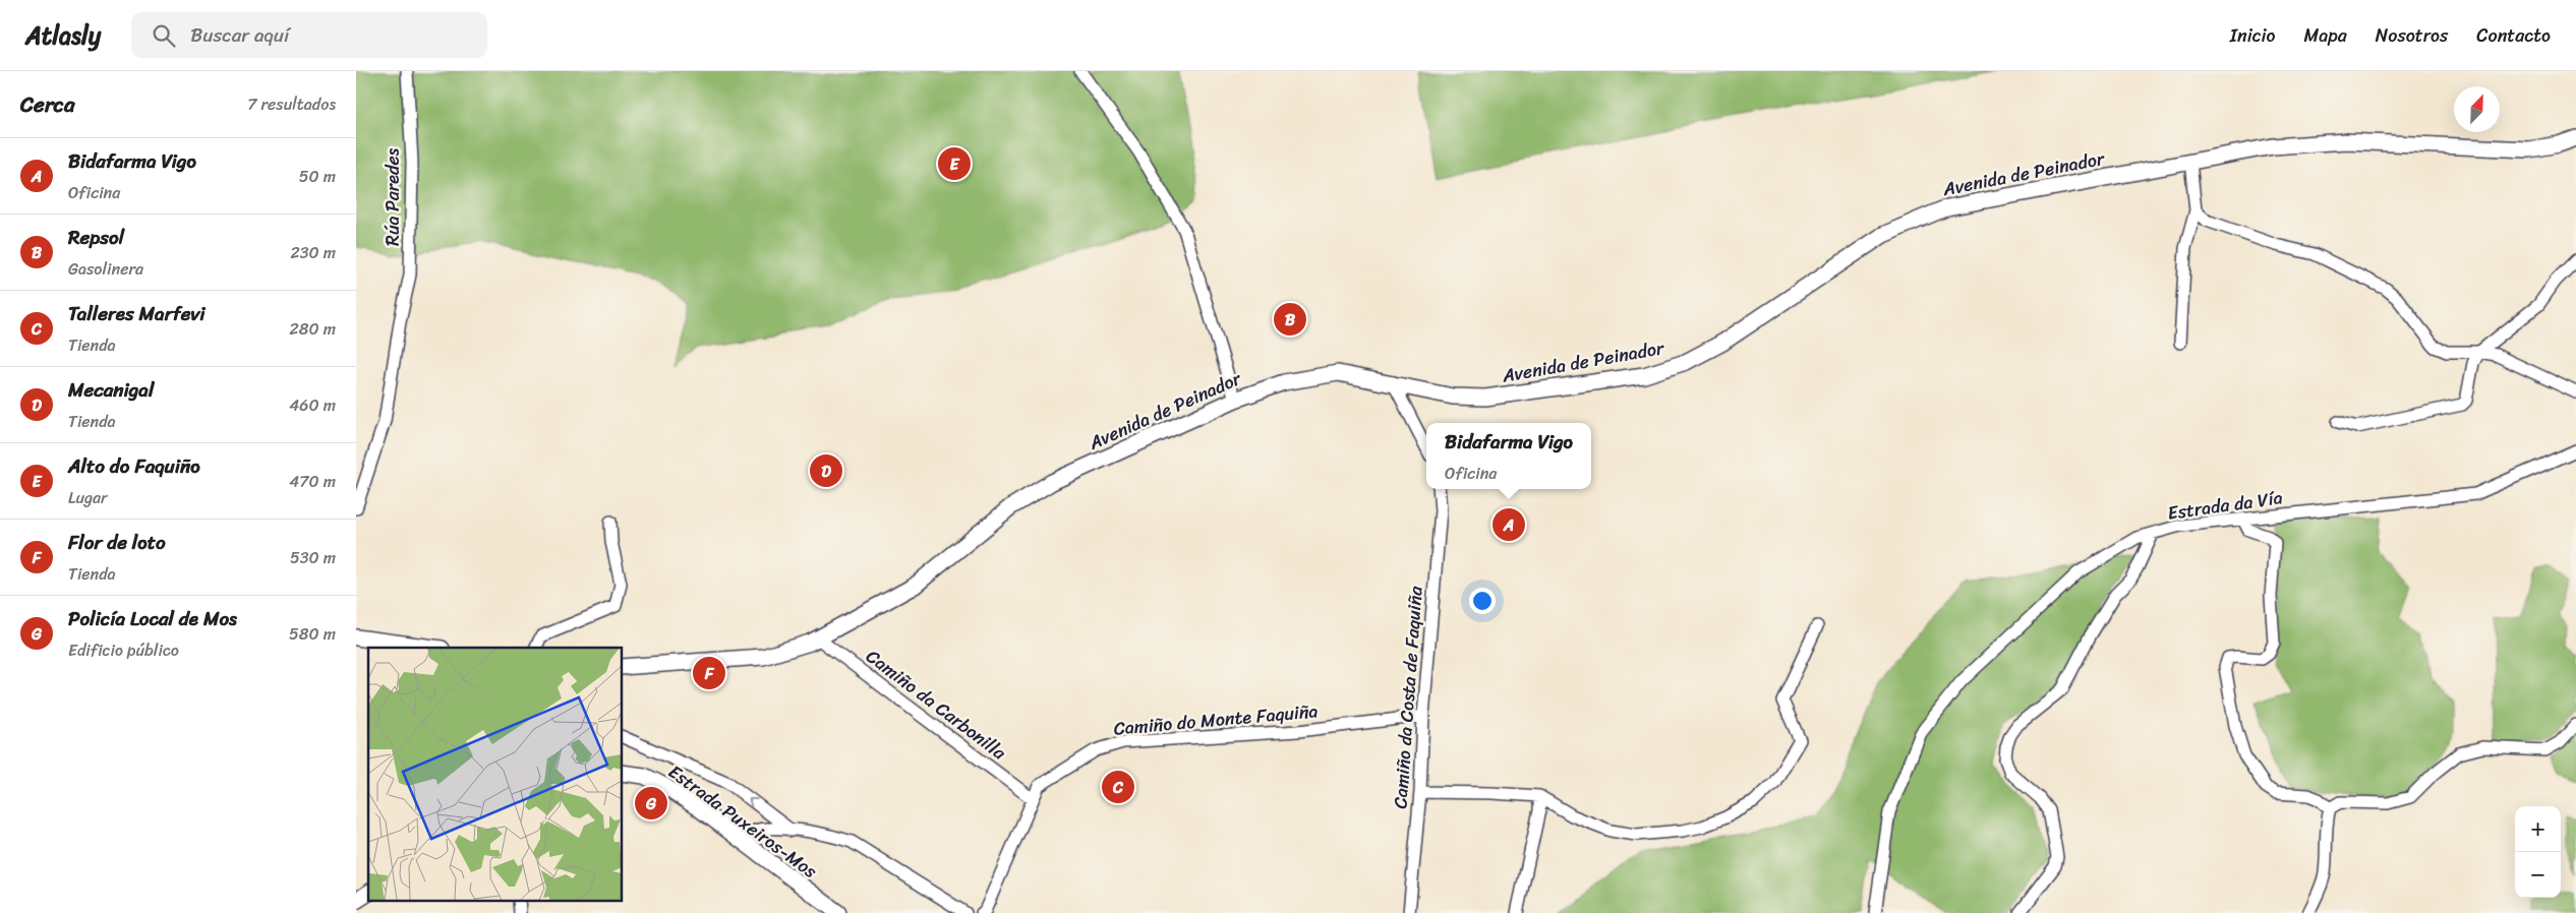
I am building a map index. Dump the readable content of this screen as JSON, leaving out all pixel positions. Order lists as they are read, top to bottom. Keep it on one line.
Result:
{"streets":{"street":["Avenida de Peinador","Rúa Paredes","Estrada da Vía","Camiño da Costa de Faquiña","Camiño da Carbonilla","Camiño do Monte Faquiña","Estrada Puxeiros-Mos"]},"crossings":[["Avenida de Peinador","Camiño da Carbonilla"],["Camiño da Costa de Faquiña","Camiño do Monte Faquiña"],["Camiño da Carbonilla","Camiño do Monte Faquiña"]],"north":"top right","page":{"header":"Atlasly","search":"Buscar aquí","nav":["Inicio","Mapa","Nosotros","Contacto"],"heading":["Cerca","7 resultados"],"list":[{"mark":"A","name":"Bidafarma Vigo","note":"Oficina","value":"50 m"},{"mark":"B","name":"Repsol","note":"Gasolinera","value":"230 m"},{"mark":"C","name":"Talleres Marfevi","note":"Tienda","value":"280 m"},{"mark":"D","name":"Mecanigal","note":"Tienda","value":"460 m"},{"mark":"E","name":"Alto do Faquiño","note":"Lugar","value":"470 m"},{"mark":"F","name":"Flor de loto","note":"Tienda","value":"530 m"},{"mark":"G","name":"Policía Local de Mos","note":"Edificio público","value":"580 m"}],"pins":["E","B","D","A","F","C","G"],"popup":["Bidafarma Vigo","Oficina"],"map_buttons":["+","−"]}}
